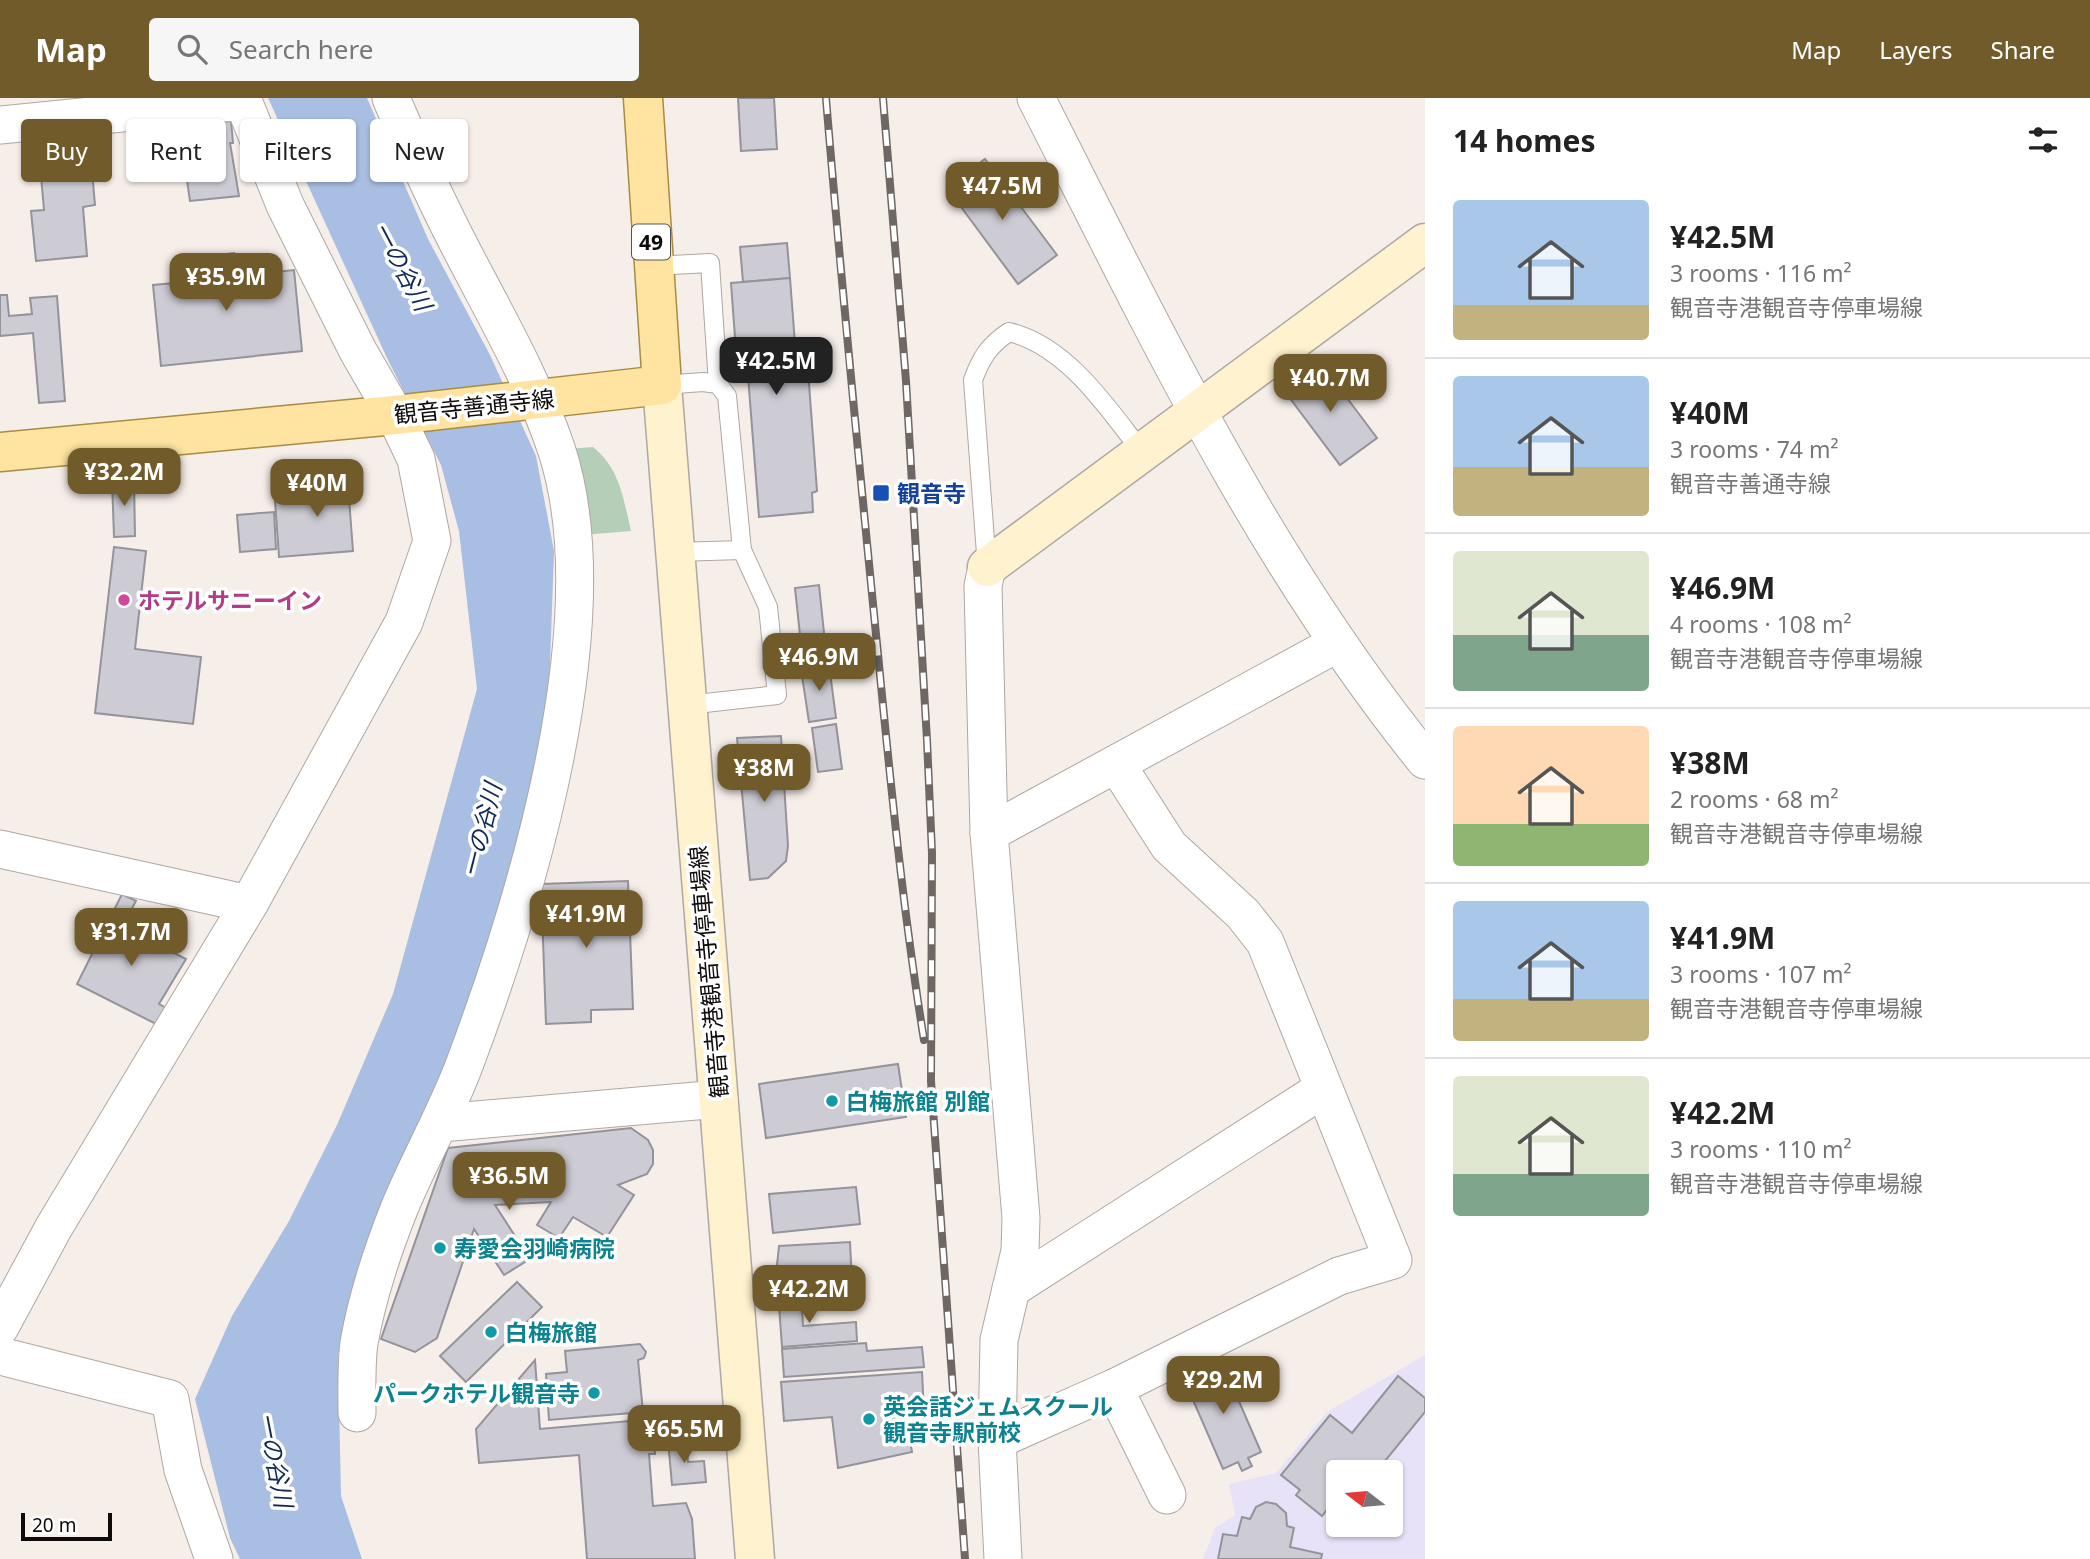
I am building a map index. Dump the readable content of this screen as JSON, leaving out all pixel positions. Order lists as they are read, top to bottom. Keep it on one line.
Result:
{"streets":{"main road":["49","観音寺善通寺線","観音寺港観音寺停車場線"]},"crossings":[["49","観音寺善通寺線"],["49","観音寺港観音寺停車場線"],["観音寺善通寺線","観音寺港観音寺停車場線"]],"water":["一の谷川"],"places":{"transit":["観音寺"],"other":["ホテルサニーイン","白梅旅館 別館","寿愛会羽崎病院","白梅旅館","パークホテル観音寺","英会話ジェムスクール 観音寺駅前校"]},"scale_bar":"20 m","north":"left","page":{"header":"Map","search":"Search here","nav":["Map","Layers","Share"],"heading":"14 homes","chip":["Buy","Rent","Filters","New"],"price":["¥47.5M","¥35.9M","¥42.5M","¥40.7M","¥32.2M","¥40M","¥46.9M","¥38M","¥41.9M","¥31.7M","¥36.5M","¥42.2M","¥29.2M","¥65.5M"],"list":[{"name":"¥42.5M","note":"3 rooms · 116 m² · 観音寺港観音寺停車場線"},{"name":"¥40M","note":"3 rooms · 74 m² · 観音寺善通寺線"},{"name":"¥46.9M","note":"4 rooms · 108 m² · 観音寺港観音寺停車場線"},{"name":"¥38M","note":"2 rooms · 68 m² · 観音寺港観音寺停車場線"},{"name":"¥41.9M","note":"3 rooms · 107 m² · 観音寺港観音寺停車場線"},{"name":"¥42.2M","note":"3 rooms · 110 m² · 観音寺港観音寺停車場線"}],"scale":"20 m"}}
